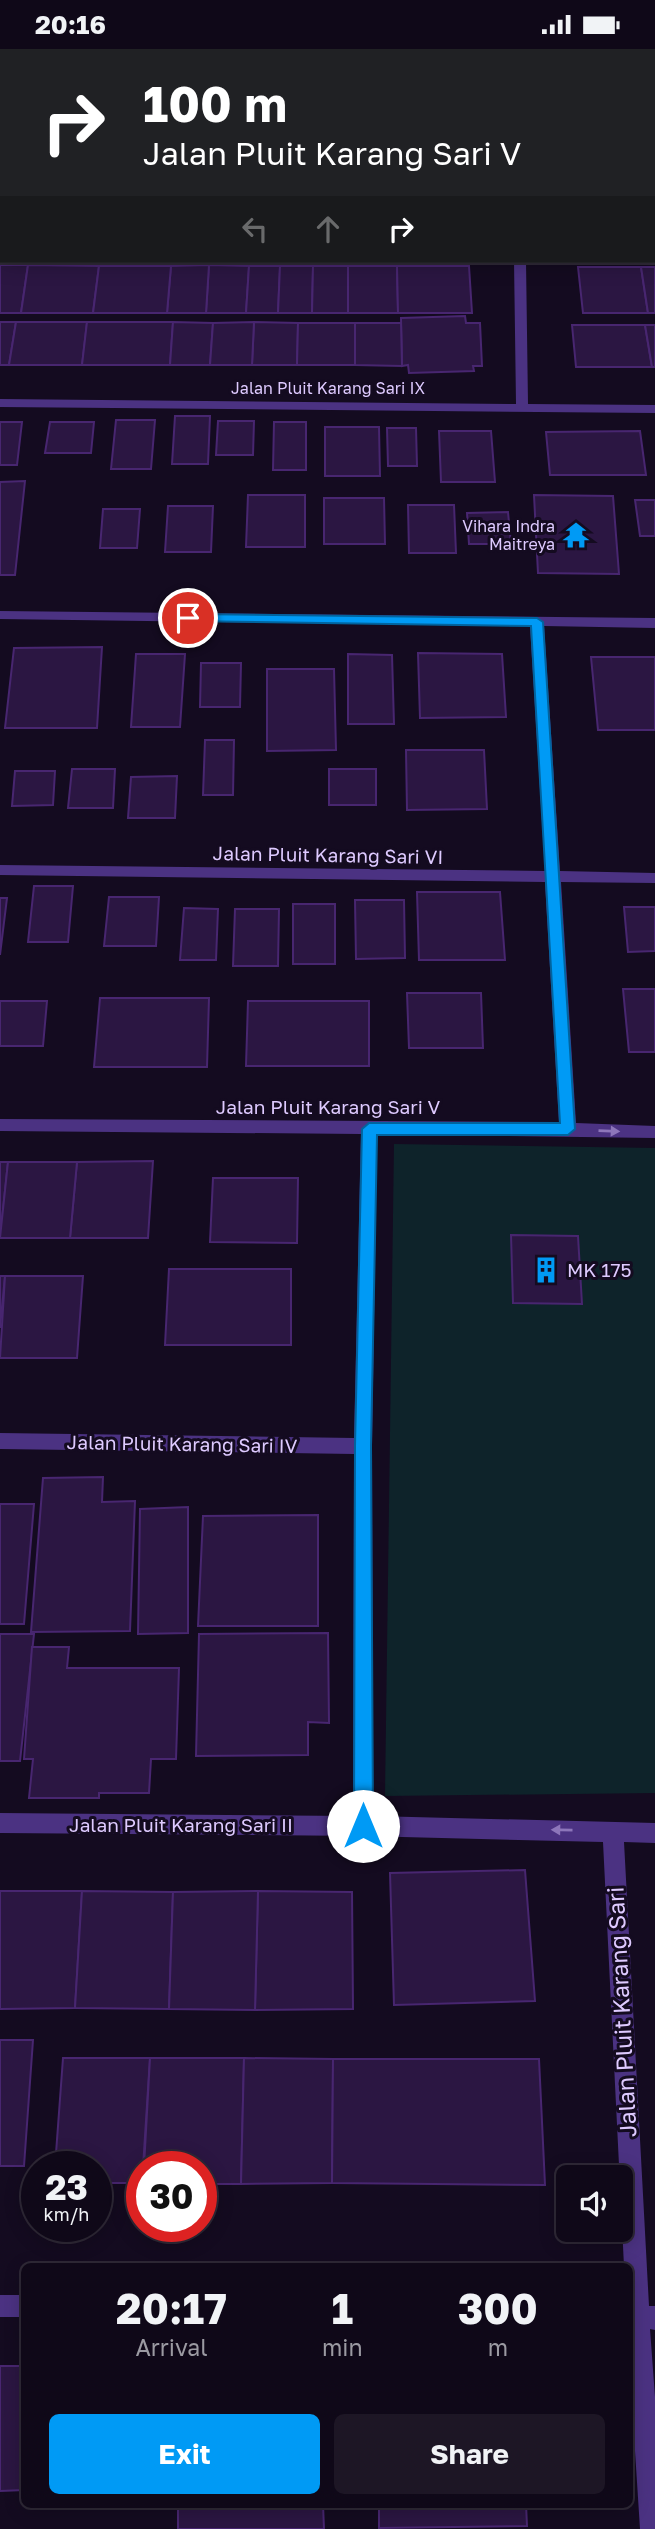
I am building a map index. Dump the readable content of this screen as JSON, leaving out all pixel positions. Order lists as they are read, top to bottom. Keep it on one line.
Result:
{"streets":{"street":["Jalan Pluit Karang Sari IX","Jalan Pluit Karang Sari VI","Jalan Pluit Karang Sari V","Jalan Pluit Karang Sari IV","Jalan Pluit Karang Sari II","Jalan Pluit Karang Sari"]},"crossings":[["Jalan Pluit Karang Sari II","Jalan Pluit Karang Sari"]],"one_way":["Jalan Pluit Karang Sari II"],"places":{"temple":["Vihara Indra Maitreya"],"building":["MK 175"]},"page":{"status":"20:16","turn":["100 m","Jalan Pluit Karang Sari V"],"speed":"23 km/h","limit":"30","eta":["20:17","Arrival","1","min","300","m"],"buttons":["Exit","Share"]}}
